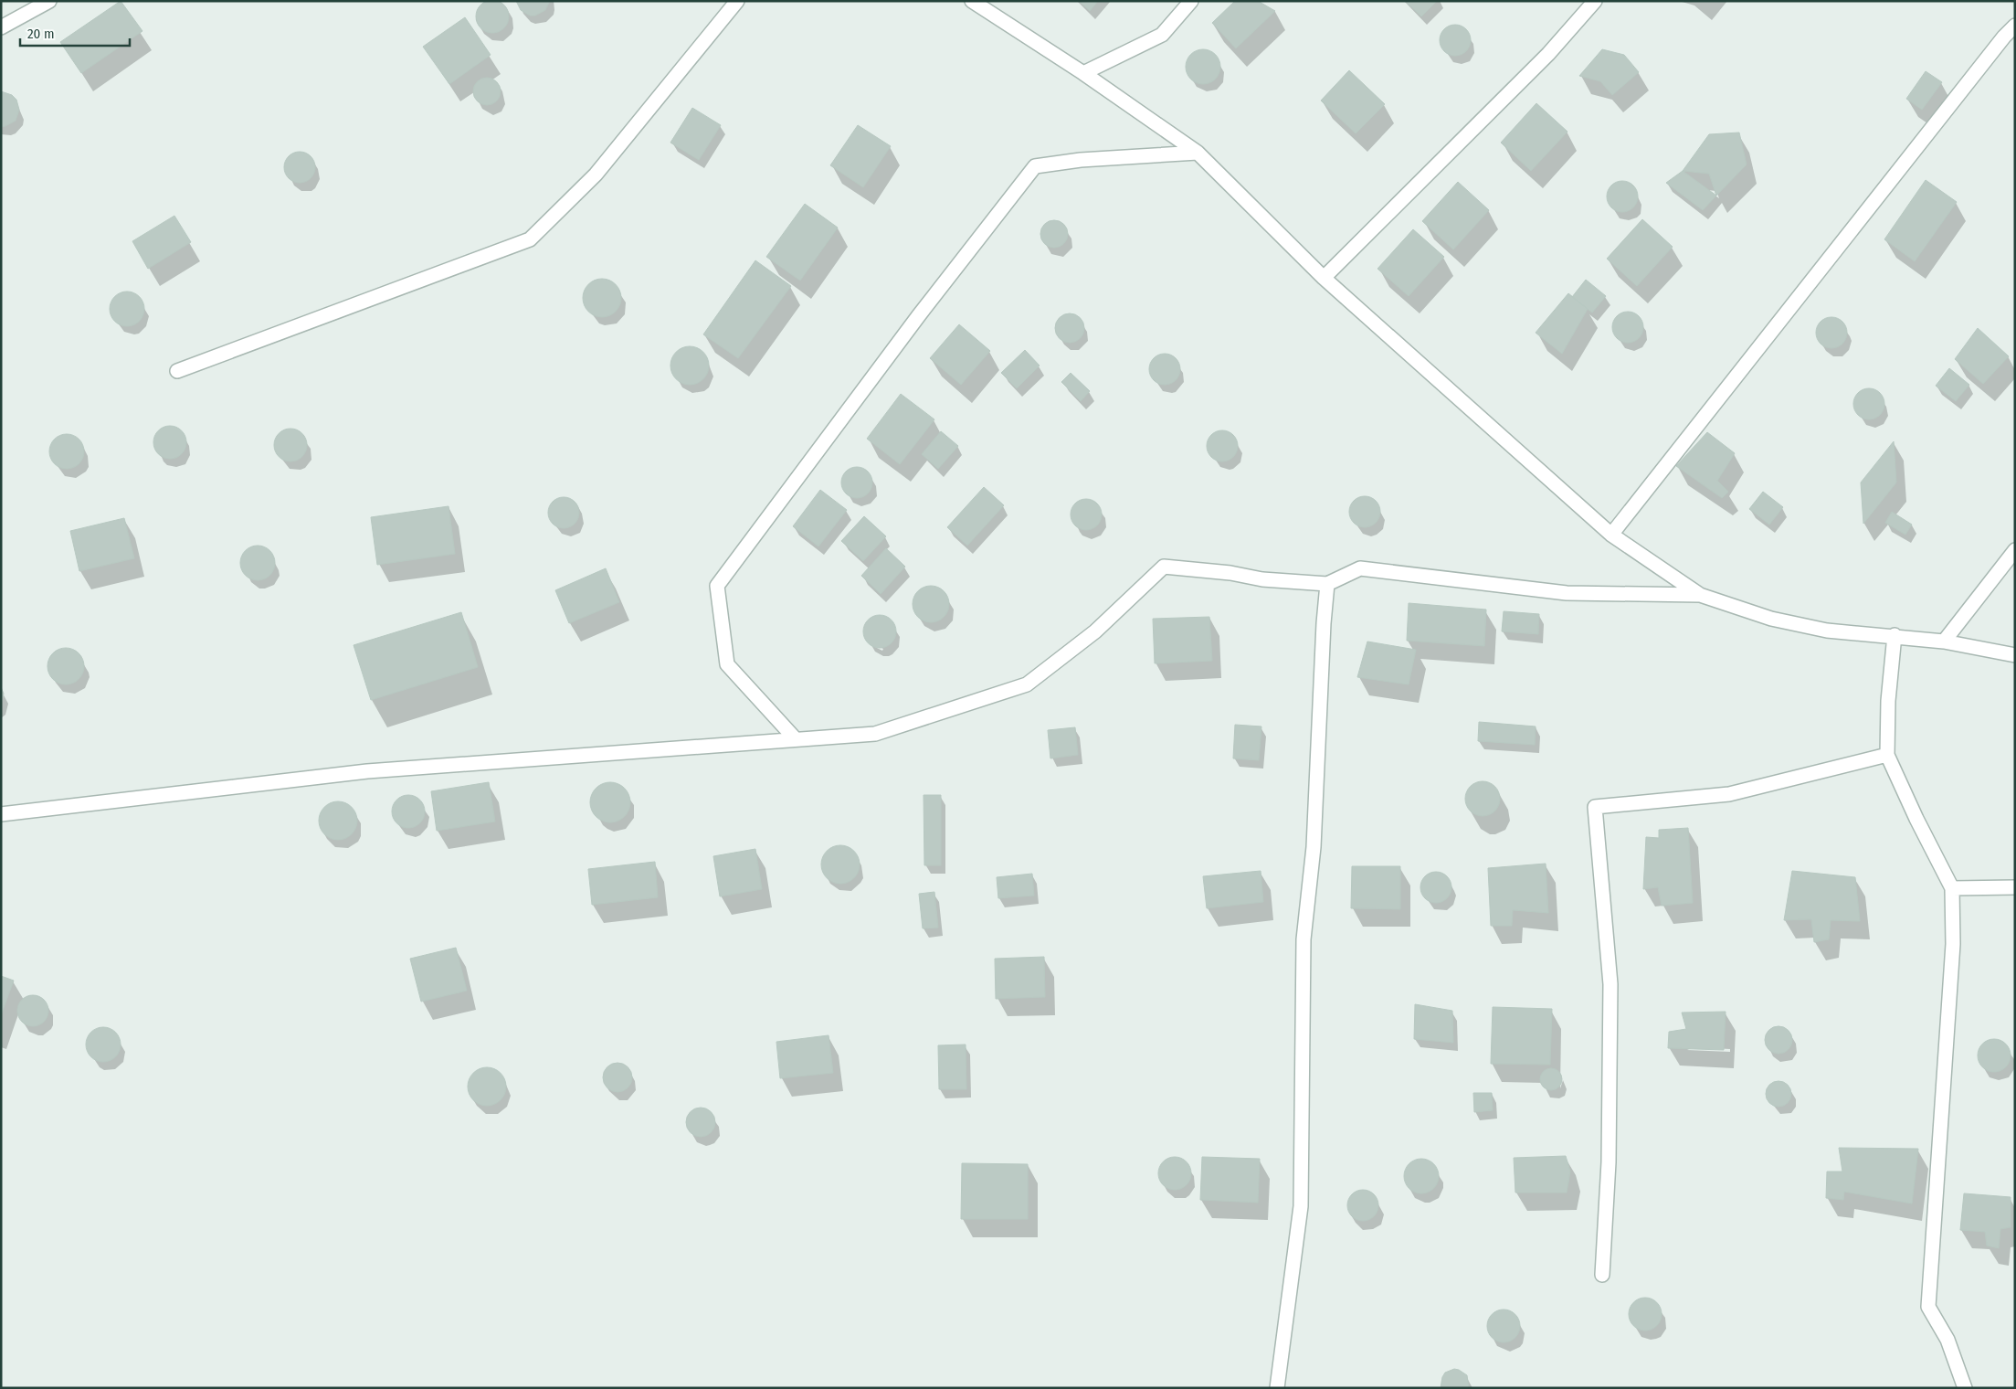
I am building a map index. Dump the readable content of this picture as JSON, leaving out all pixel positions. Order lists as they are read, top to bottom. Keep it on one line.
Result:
{"scale_bar":"20 m"}
